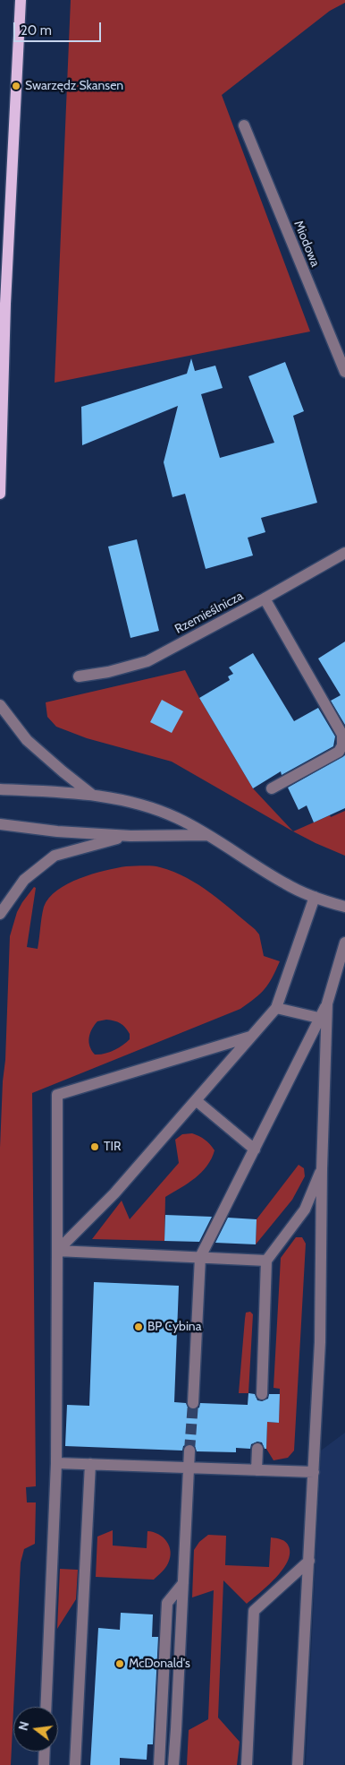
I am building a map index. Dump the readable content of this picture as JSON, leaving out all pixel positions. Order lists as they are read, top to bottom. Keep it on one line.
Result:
{"streets":{"street":["Miodowa","Rzemieślnicza"]},"places":["Swarzędz Skansen","TIR","BP Cybina","McDonald's"],"scale_bar":"20 m","north":"left"}
